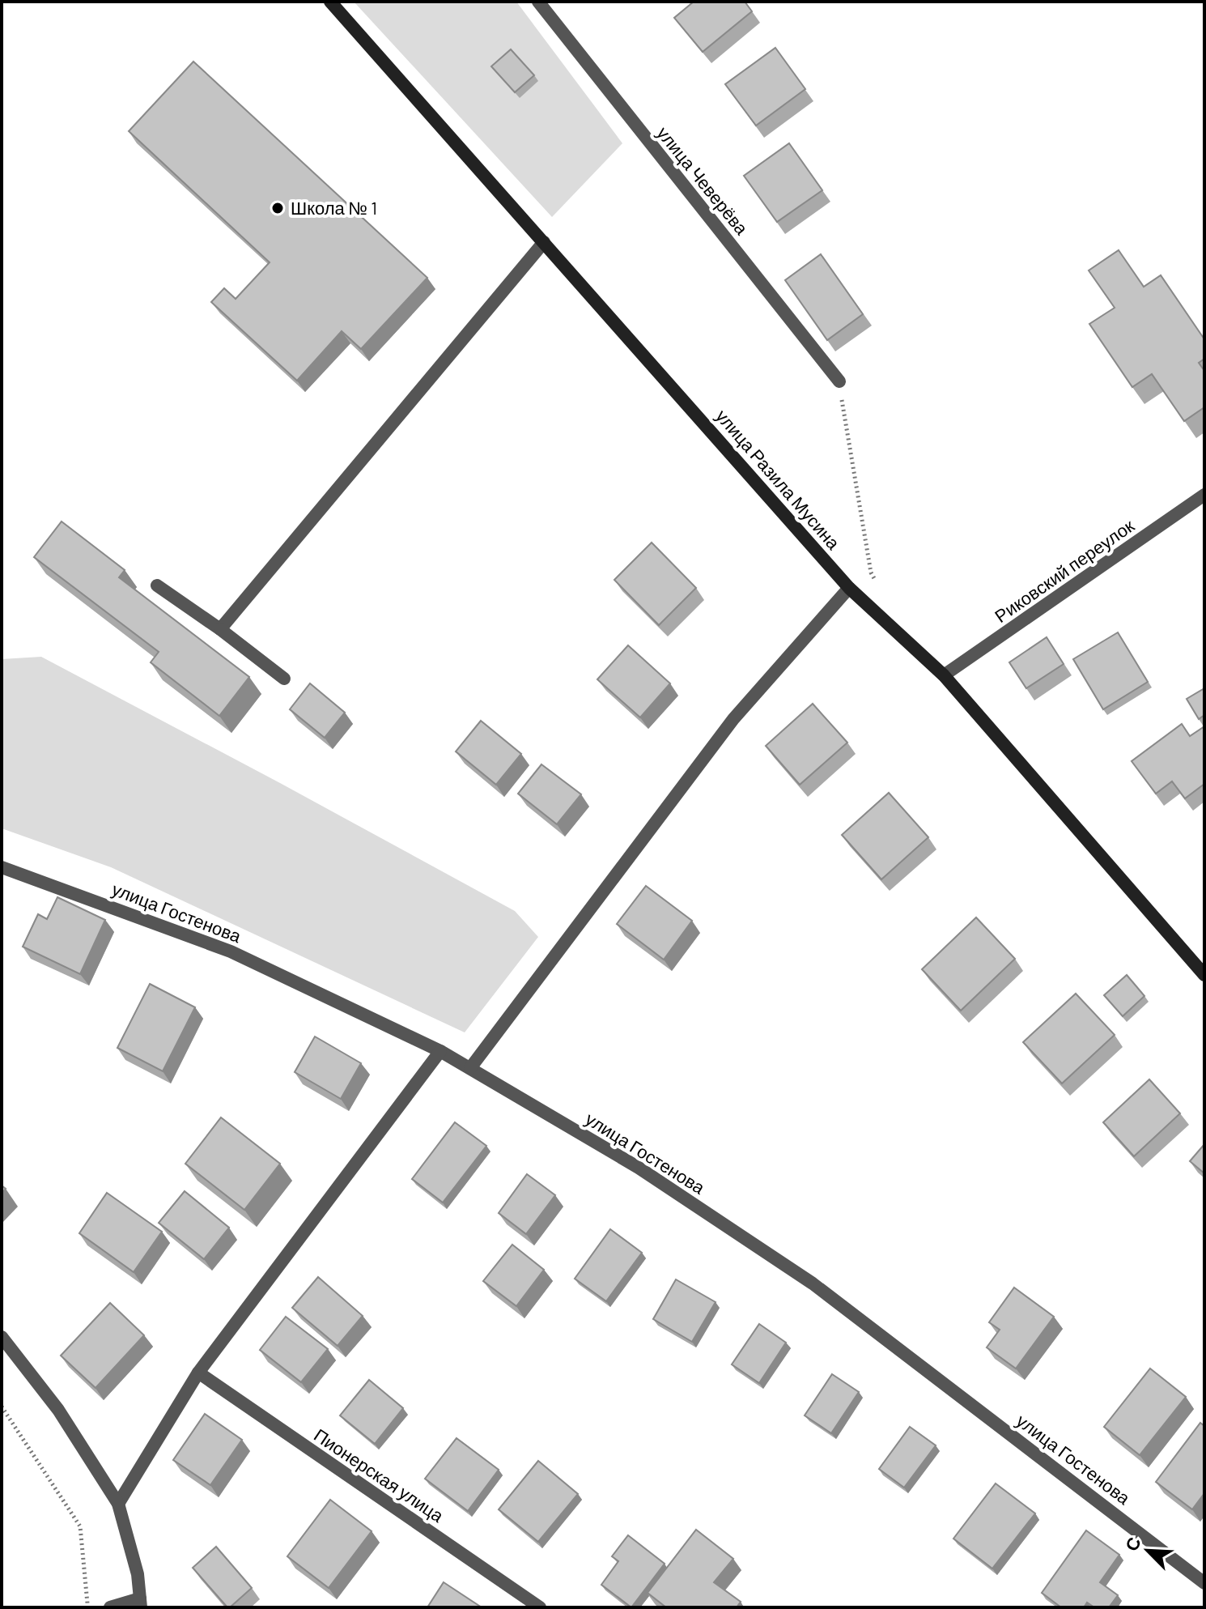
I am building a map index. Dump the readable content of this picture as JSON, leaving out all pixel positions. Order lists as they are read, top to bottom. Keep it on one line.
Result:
{"streets":{"main road":["улица Разила Мусина"],"street":["улица Чеверёва","Риковский переулок","улица Гостенова","Пионерская улица"]},"crossings":[["улица Разила Мусина","Риковский переулок"]],"places":["Школа № 1"],"north":"top left"}
